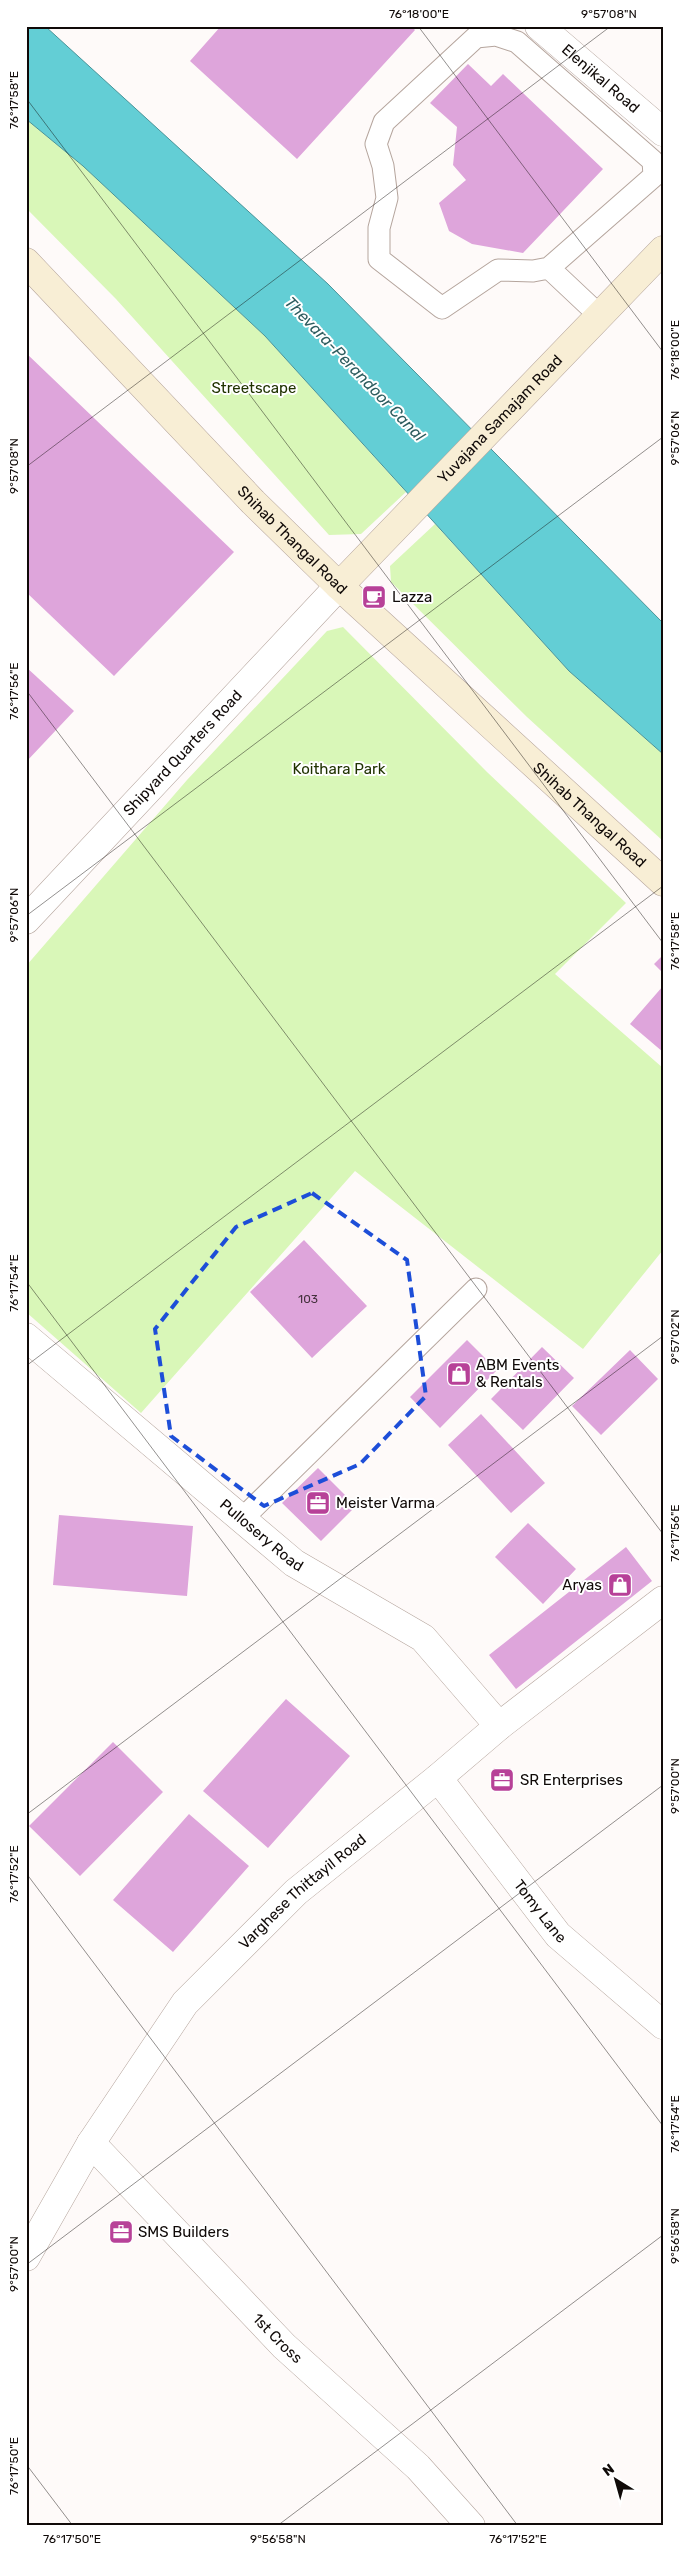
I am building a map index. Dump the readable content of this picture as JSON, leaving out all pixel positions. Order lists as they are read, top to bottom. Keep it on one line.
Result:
{"streets":{"street":["Elenjikal Road","Yuvajana Samajam Road","Shihab Thangal Road","Shipyard Quarters Road","Pullosery Road","Varghese Thittayil Road","Tomy Lane","1st Cross"]},"crossings":[["Yuvajana Samajam Road","Shihab Thangal Road"],["Yuvajana Samajam Road","Shipyard Quarters Road"],["Shihab Thangal Road","Shipyard Quarters Road"],["Pullosery Road","Varghese Thittayil Road"],["Varghese Thittayil Road","Tomy Lane"],["Varghese Thittayil Road","1st Cross"]],"water":["Thevara-Perandoor Canal"],"parks":["Streetscape","Koithara Park"],"places":{"cafe":["Lazza"],"shop":["ABM Events & Rentals","Aryas"],"office":["Meister Varma","SR Enterprises","SMS Builders"]},"house_numbers":["103"],"north":"top left","coordinates":["76°18'00\"E","9°57'08\"N","76°17'58\"E","9°57'06\"N","76°17'56\"E","76°17'54\"E","9°57'02\"N","9°57'00\"N","76°17'52\"E","9°56'58\"N","76°17'50\"E"]}
